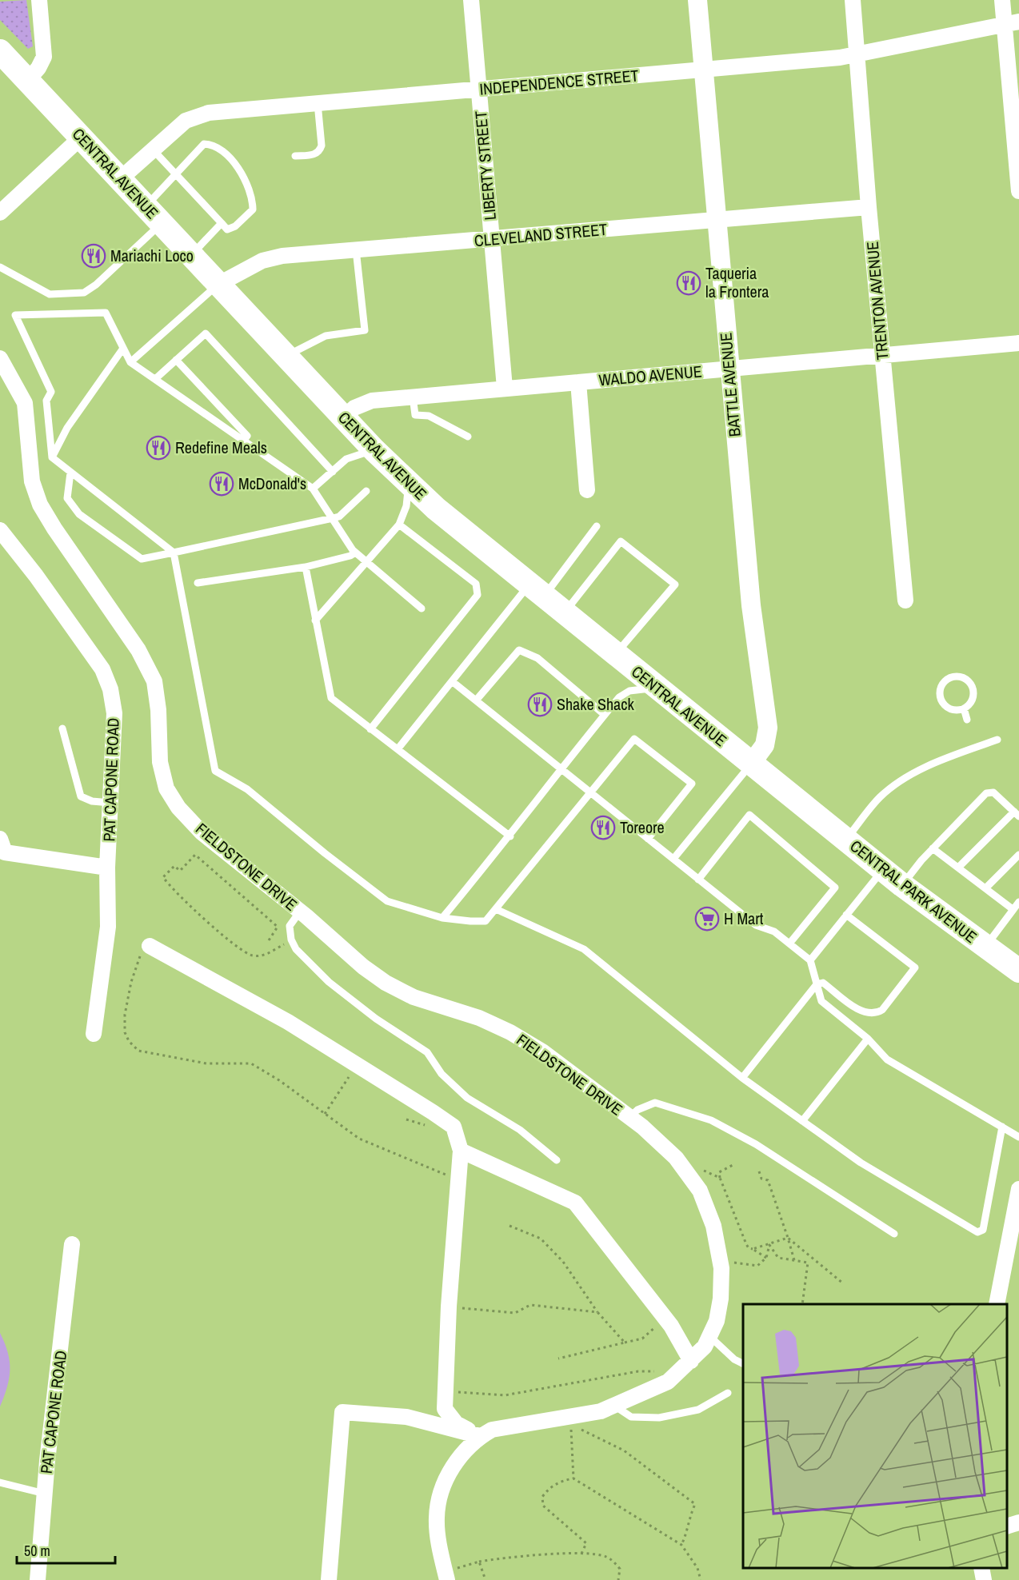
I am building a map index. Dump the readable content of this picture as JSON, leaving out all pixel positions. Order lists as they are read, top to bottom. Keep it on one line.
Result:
{"streets":{"main road":["CENTRAL AVENUE","CENTRAL PARK AVENUE"],"street":["INDEPENDENCE STREET","LIBERTY STREET","CLEVELAND STREET","TRENTON AVENUE","WALDO AVENUE","BATTLE AVENUE","PAT CAPONE ROAD","FIELDSTONE DRIVE"]},"crossings":[["INDEPENDENCE STREET","LIBERTY STREET"],["INDEPENDENCE STREET","CENTRAL AVENUE"],["INDEPENDENCE STREET","TRENTON AVENUE"],["INDEPENDENCE STREET","BATTLE AVENUE"],["LIBERTY STREET","CLEVELAND STREET"],["LIBERTY STREET","WALDO AVENUE"],["CENTRAL AVENUE","CLEVELAND STREET"],["CENTRAL AVENUE","WALDO AVENUE"],["CENTRAL AVENUE","BATTLE AVENUE"],["CENTRAL AVENUE","CENTRAL PARK AVENUE"],["CLEVELAND STREET","TRENTON AVENUE"],["CLEVELAND STREET","BATTLE AVENUE"],["TRENTON AVENUE","WALDO AVENUE"],["WALDO AVENUE","BATTLE AVENUE"]],"places":{"restaurant":["Mariachi Loco","Taqueria la Frontera","Redefine Meals","McDonald's","Shake Shack","Toreore"],"supermarket":["H Mart"]},"scale_bar":"50 m"}
